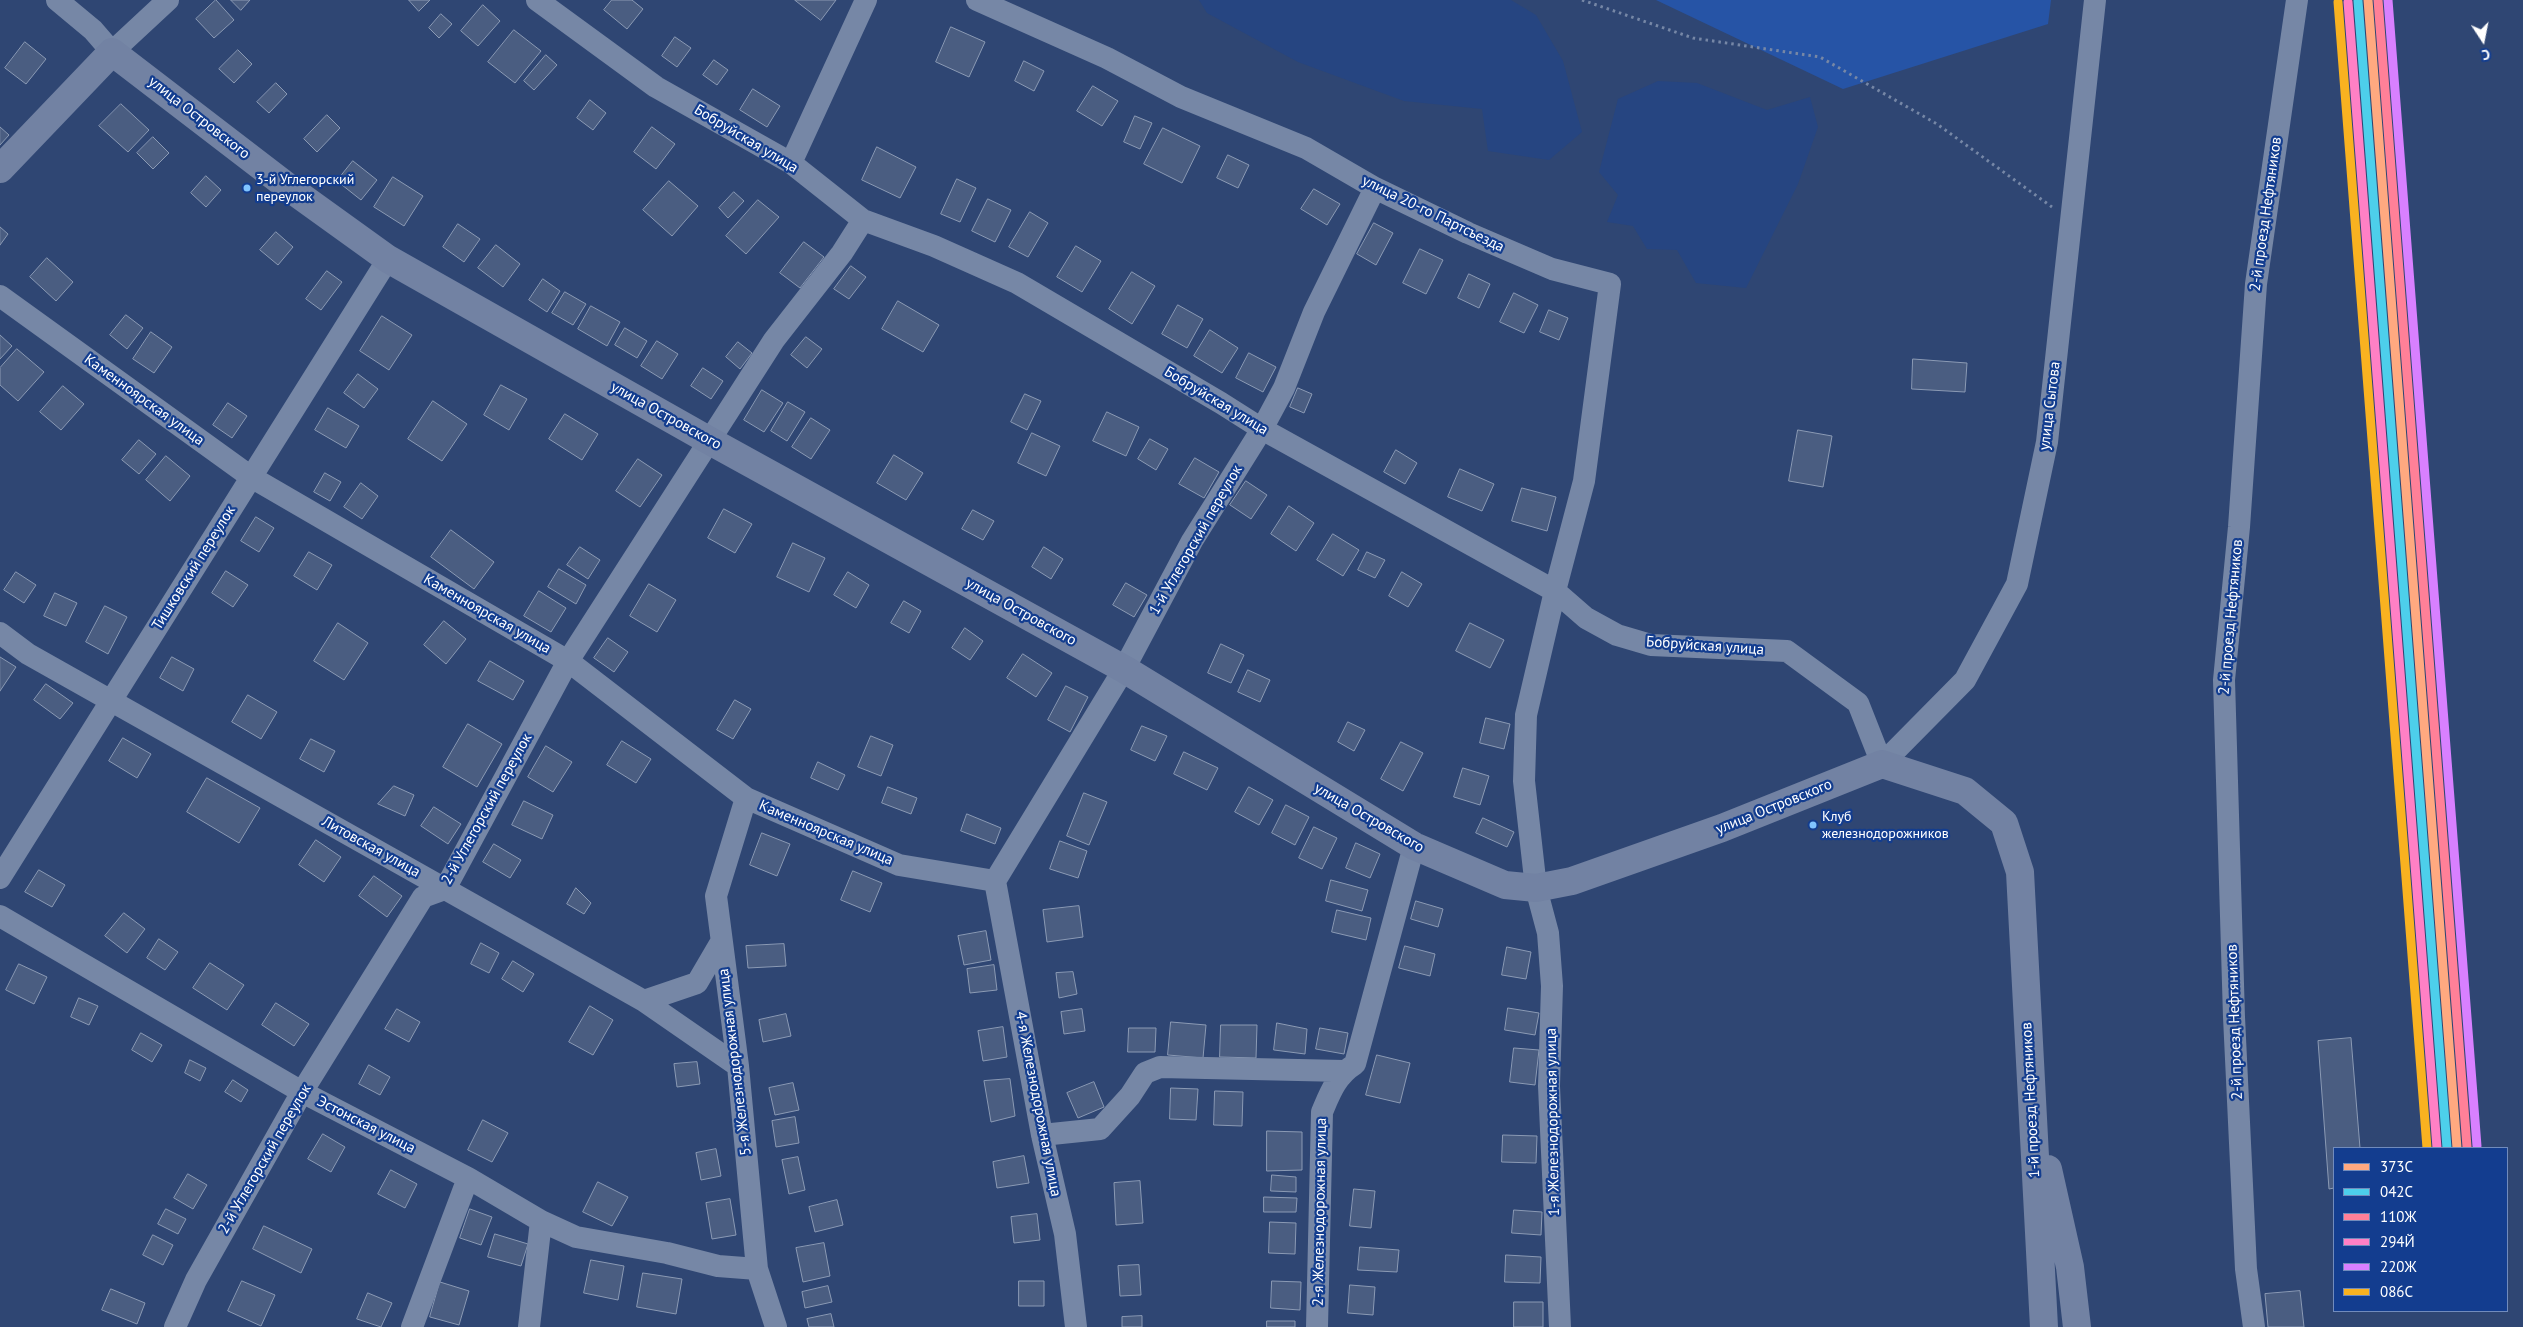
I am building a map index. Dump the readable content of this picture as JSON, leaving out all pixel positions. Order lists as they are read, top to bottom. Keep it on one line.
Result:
{"streets":{"street":["улица Островского","Бобруйская улица","улица 20-го Партсъезда","2-й проезд Нефтяников","Каменноярская улица","улица Сытова","1-й Углегорский переулок","Тишковский переулок","2-й Углегорский переулок","Литовская улица","5-я Железнодорожная улица","1-й проезд Нефтяников","4-я Железнодорожная улица","1-я Железнодорожная улица","Эстонская улица","2-я Железнодорожная улица"]},"crossings":[["улица Островского","Бобруйская улица"],["улица Островского","улица Сытова"],["улица Островского","1-й Углегорский переулок"],["улица Островского","Тишковский переулок"],["улица Островского","2-й Углегорский переулок"],["улица Островского","1-й проезд Нефтяников"],["улица Островского","1-я Железнодорожная улица"],["улица Островского","2-я Железнодорожная улица"],["Бобруйская улица","улица 20-го Партсъезда"],["Бобруйская улица","улица Сытова"],["Бобруйская улица","1-й Углегорский переулок"],["Бобруйская улица","2-й Углегорский переулок"],["Бобруйская улица","1-й проезд Нефтяников"],["Бобруйская улица","1-я Железнодорожная улица"],["улица 20-го Партсъезда","1-й Углегорский переулок"],["улица 20-го Партсъезда","1-я Железнодорожная улица"],["Каменноярская улица","1-й Углегорский переулок"],["Каменноярская улица","Тишковский переулок"],["Каменноярская улица","2-й Углегорский переулок"],["Каменноярская улица","5-я Железнодорожная улица"],["Каменноярская улица","4-я Железнодорожная улица"],["улица Сытова","1-й проезд Нефтяников"],["1-й Углегорский переулок","4-я Железнодорожная улица"],["Тишковский переулок","Литовская улица"],["2-й Углегорский переулок","Литовская улица"],["2-й Углегорский переулок","Эстонская улица"],["Литовская улица","5-я Железнодорожная улица"],["5-я Железнодорожная улица","Эстонская улица"]],"places":["3-й Углегорский переулок","Клуб железнодорожников"],"lines":["transit line 373C","transit line 110Ж","transit line 220Ж","transit line 042С","transit line 294Й","transit line 086С"],"legend":["373C","042С","110Ж","294Й","220Ж","086С"],"north":"bottom"}
